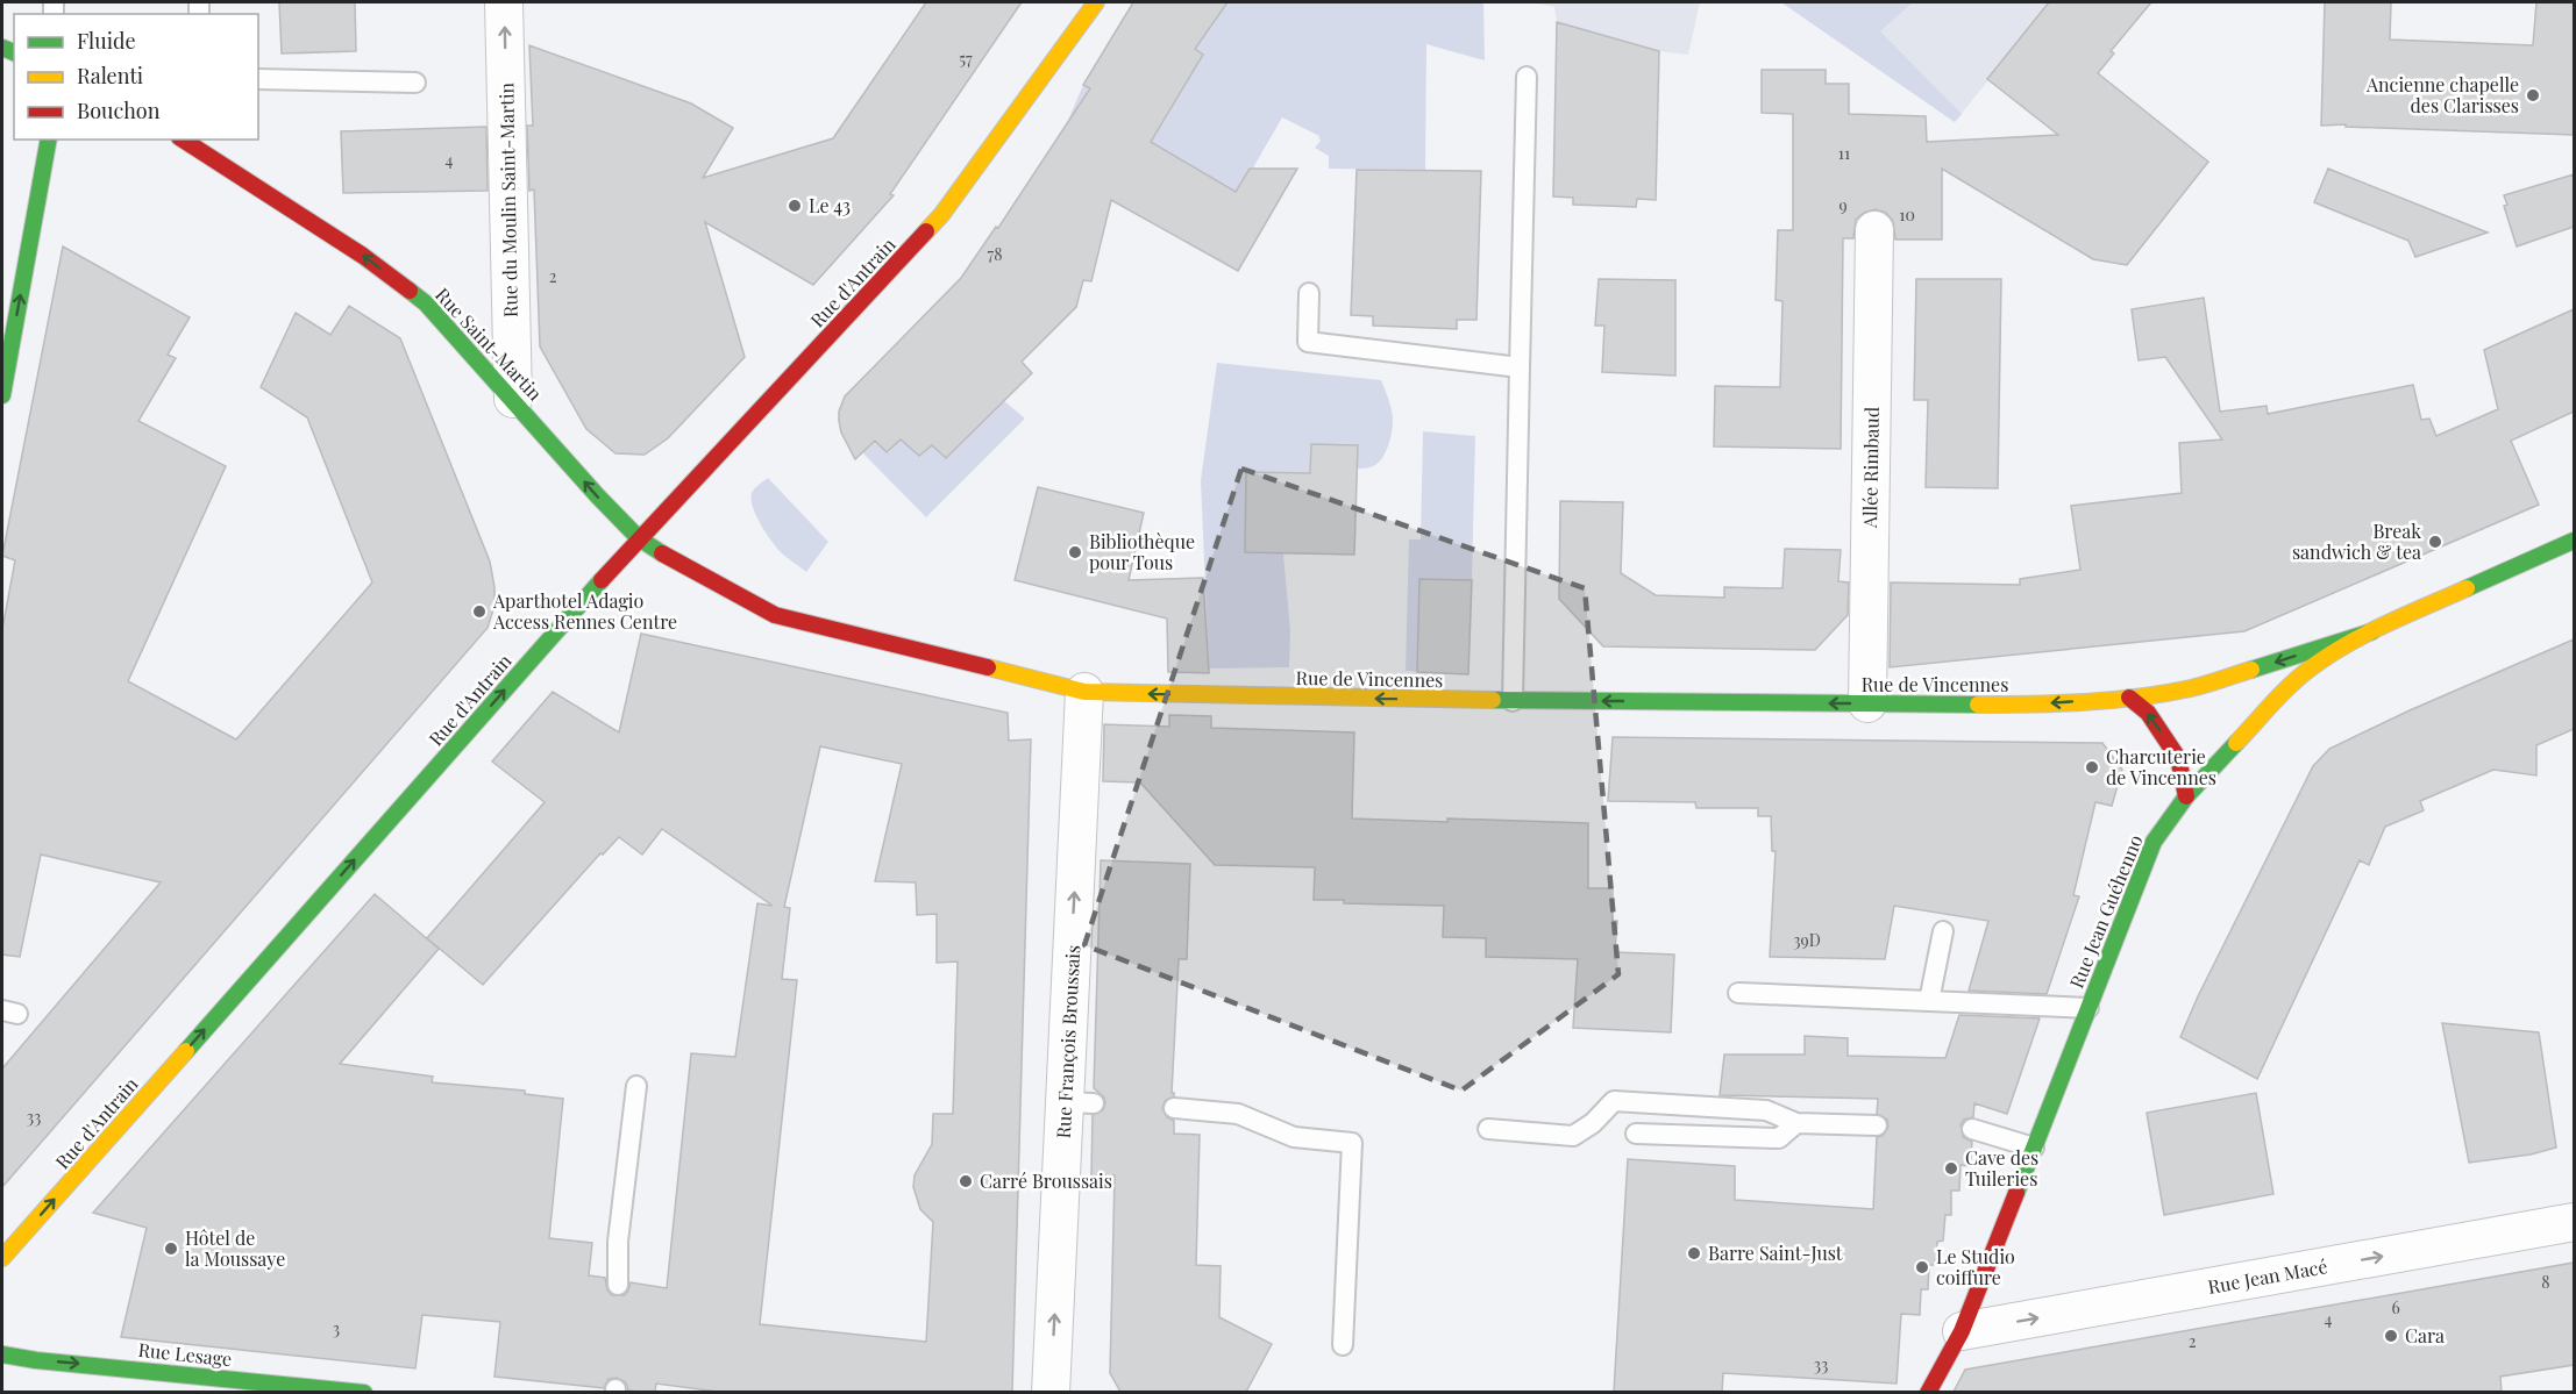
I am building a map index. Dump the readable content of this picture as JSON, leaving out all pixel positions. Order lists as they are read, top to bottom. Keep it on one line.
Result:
{"streets":{"main road":["Rue d'Antrain","Rue Saint-Martin","Rue de Vincennes","Rue Jean Guéhenno","Rue Lesage"],"street":["Rue du Moulin Saint-Martin","Allée Rimbaud","Rue François Broussais","Rue Jean Macé"]},"crossings":[["Rue du Moulin Saint-Martin","Rue Saint-Martin"],["Rue d'Antrain","Rue Saint-Martin"],["Rue d'Antrain","Rue de Vincennes"],["Rue Saint-Martin","Rue de Vincennes"],["Allée Rimbaud","Rue de Vincennes"],["Rue de Vincennes","Rue Jean Guéhenno"],["Rue de Vincennes","Rue François Broussais"],["Rue Jean Guéhenno","Rue Jean Macé"]],"one_way":["Rue du Moulin Saint-Martin","Rue d'Antrain","Rue Saint-Martin","Rue de Vincennes","Rue François Broussais","Rue Jean Macé","Rue Lesage"],"places":["Ancienne chapelle des Clarisses","Le 43","Break sandwich & tea","Bibliothèque pour Tous","Aparthotel Adagio Access Rennes Centre","Charcuterie de Vincennes","Cave des Tuileries","Carré Broussais","Hôtel de la Moussaye","Barre Saint-Just","Le Studio coiffure","Cara"],"house_numbers":["57","11","4","9","10","78","2","39D","33","8","6","4","3","2","33"],"legend":["Fluide","Ralenti","Bouchon"]}
